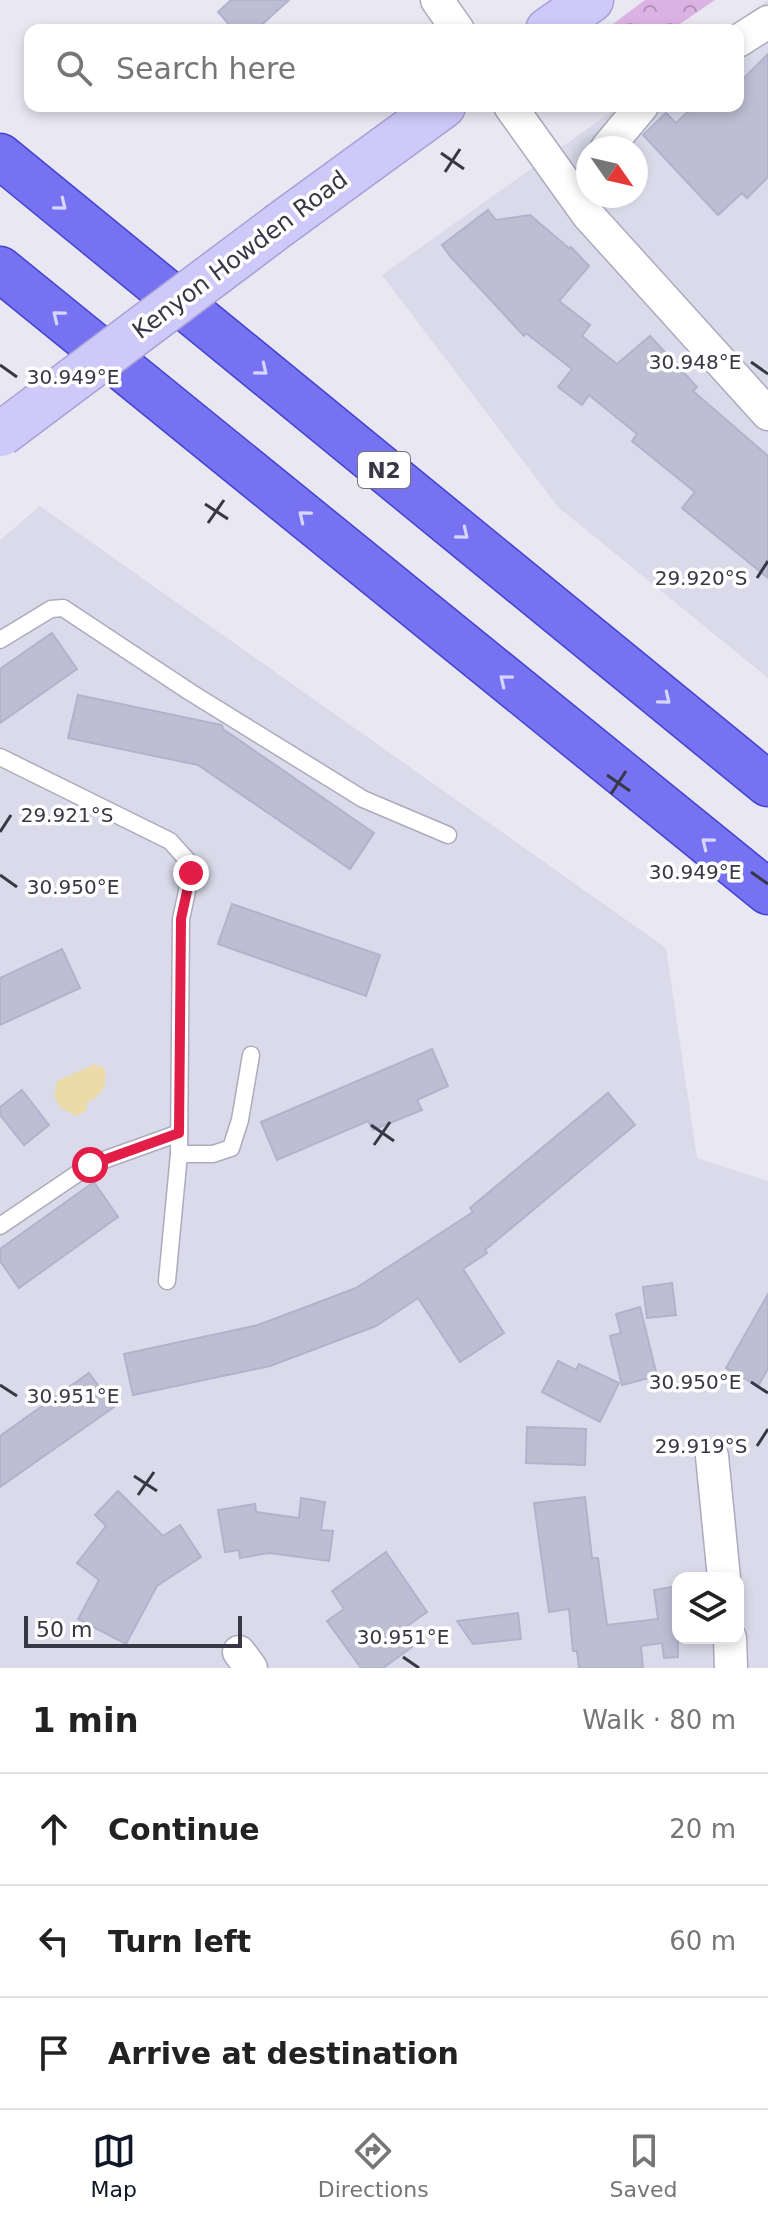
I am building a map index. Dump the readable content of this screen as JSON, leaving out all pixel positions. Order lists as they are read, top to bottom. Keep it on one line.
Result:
{"streets":{"highway":["N2"],"street":["Kenyon Howden Road"]},"scale_bar":"50 m","north":"bottom right","page":{"search":"Search here","scale":"50 m","heading":["1 min","Walk · 80 m"],"list":[["Continue","20 m"],["Turn left","60 m"],"Arrive at destination"],"nav":["Map","Directions","Saved"]},"coordinates":["30.948°E","30.949°E","29.920°S","29.921°S","30.950°E","30.951°E","29.919°S"]}
